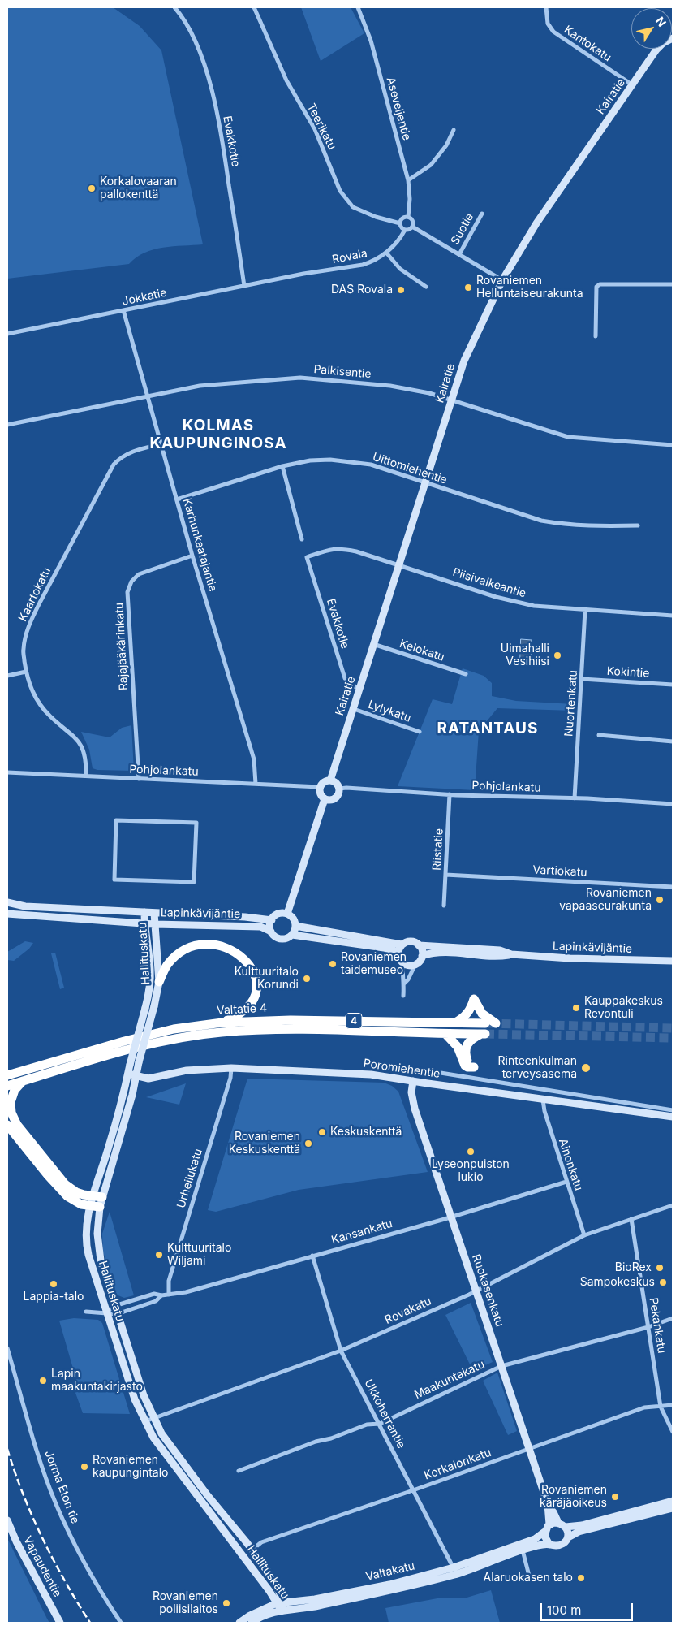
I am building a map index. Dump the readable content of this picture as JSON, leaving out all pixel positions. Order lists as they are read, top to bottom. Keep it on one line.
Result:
{"streets":{"highway":["Valtatie 4","4"],"main road":["Kairatie","Lapinkävijäntie","Hallituskatu","Poromiehentie","Ruokasenkatu","Vapaudentie","Valtakatu"],"street":["Kantokatu","Aseveljentie","Teerikatu","Evakkotie","Suotie","Rovala","Jokkatie","Palkisentie","Uittomiehentie","Karhunkaatajantie","Piisivalkeantie","Kaartokatu","Rajajääkärinkatu","Kelokatu","Kokintie","Nuortenkatu","Lylykatu","Pohjolankatu","Riistatie","Vartiokatu","Ainonkatu","Urheilukatu","Kansankatu","Rovakatu","Pekankatu","Maakuntakatu","Ukkoherrantie","Korkalonkatu","Jorma Eton tie"]},"crossings":[["Kantokatu","Kairatie"],["Kairatie","Evakkotie"],["Kairatie","Palkisentie"],["Kairatie","Uittomiehentie"],["Kairatie","Piisivalkeantie"],["Kairatie","Kelokatu"],["Kairatie","Lylykatu"],["Kairatie","Pohjolankatu"],["Aseveljentie","Teerikatu"],["Aseveljentie","Rovala"],["Teerikatu","Rovala"],["Evakkotie","Jokkatie"],["Evakkotie","Piisivalkeantie"],["Rovala","Jokkatie"],["Jokkatie","Karhunkaatajantie"],["Palkisentie","Karhunkaatajantie"],["Uittomiehentie","Karhunkaatajantie"],["Karhunkaatajantie","Kaartokatu"],["Karhunkaatajantie","Rajajääkärinkatu"],["Karhunkaatajantie","Pohjolankatu"],["Piisivalkeantie","Nuortenkatu"],["Kaartokatu","Pohjolankatu"],["Rajajääkärinkatu","Pohjolankatu"],["Kokintie","Nuortenkatu"],["Nuortenkatu","Pohjolankatu"],["Pohjolankatu","Riistatie"],["Riistatie","Vartiokatu"],["Lapinkävijäntie","Hallituskatu"],["Hallituskatu","Poromiehentie"],["Hallituskatu","Kansankatu"],["Hallituskatu","Rovakatu"],["Hallituskatu","Korkalonkatu"],["Hallituskatu","Valtakatu"],["Poromiehentie","Ainonkatu"],["Poromiehentie","Urheilukatu"],["Poromiehentie","Ruokasenkatu"],["Ainonkatu","Kansankatu"],["Ainonkatu","Rovakatu"],["Urheilukatu","Kansankatu"],["Kansankatu","Ruokasenkatu"],["Kansankatu","Ukkoherrantie"],["Ruokasenkatu","Rovakatu"],["Ruokasenkatu","Maakuntakatu"],["Ruokasenkatu","Korkalonkatu"],["Ruokasenkatu","Valtakatu"],["Rovakatu","Pekankatu"],["Rovakatu","Ukkoherrantie"],["Pekankatu","Maakuntakatu"],["Pekankatu","Korkalonkatu"],["Maakuntakatu","Ukkoherrantie"],["Ukkoherrantie","Korkalonkatu"],["Ukkoherrantie","Valtakatu"]],"districts":["KOLMAS KAUPUNGINOSA","RATANTAUS"],"places":["Korkalovaaran pallokenttä","Rovaniemen Helluntaiseurakunta","DAS Rovala","Uimahalli Vesihiisi","Rovaniemen vapaaseurakunta","Rovaniemen taidemuseo","Kulttuuritalo Korundi","Kauppakeskus Revontuli","Rinteenkulman terveysasema","Keskuskenttä","Rovaniemen Keskuskenttä","Lyseonpuiston lukio","Kulttuuritalo Wiljami","BioRex","Sampokeskus","Lappia-talo","Lapin maakuntakirjasto","Rovaniemen kaupungintalo","Rovaniemen käräjäoikeus","Alaruokasen talo","Rovaniemen poliisilaitos"],"scale_bar":"100 m","north":"top right"}
